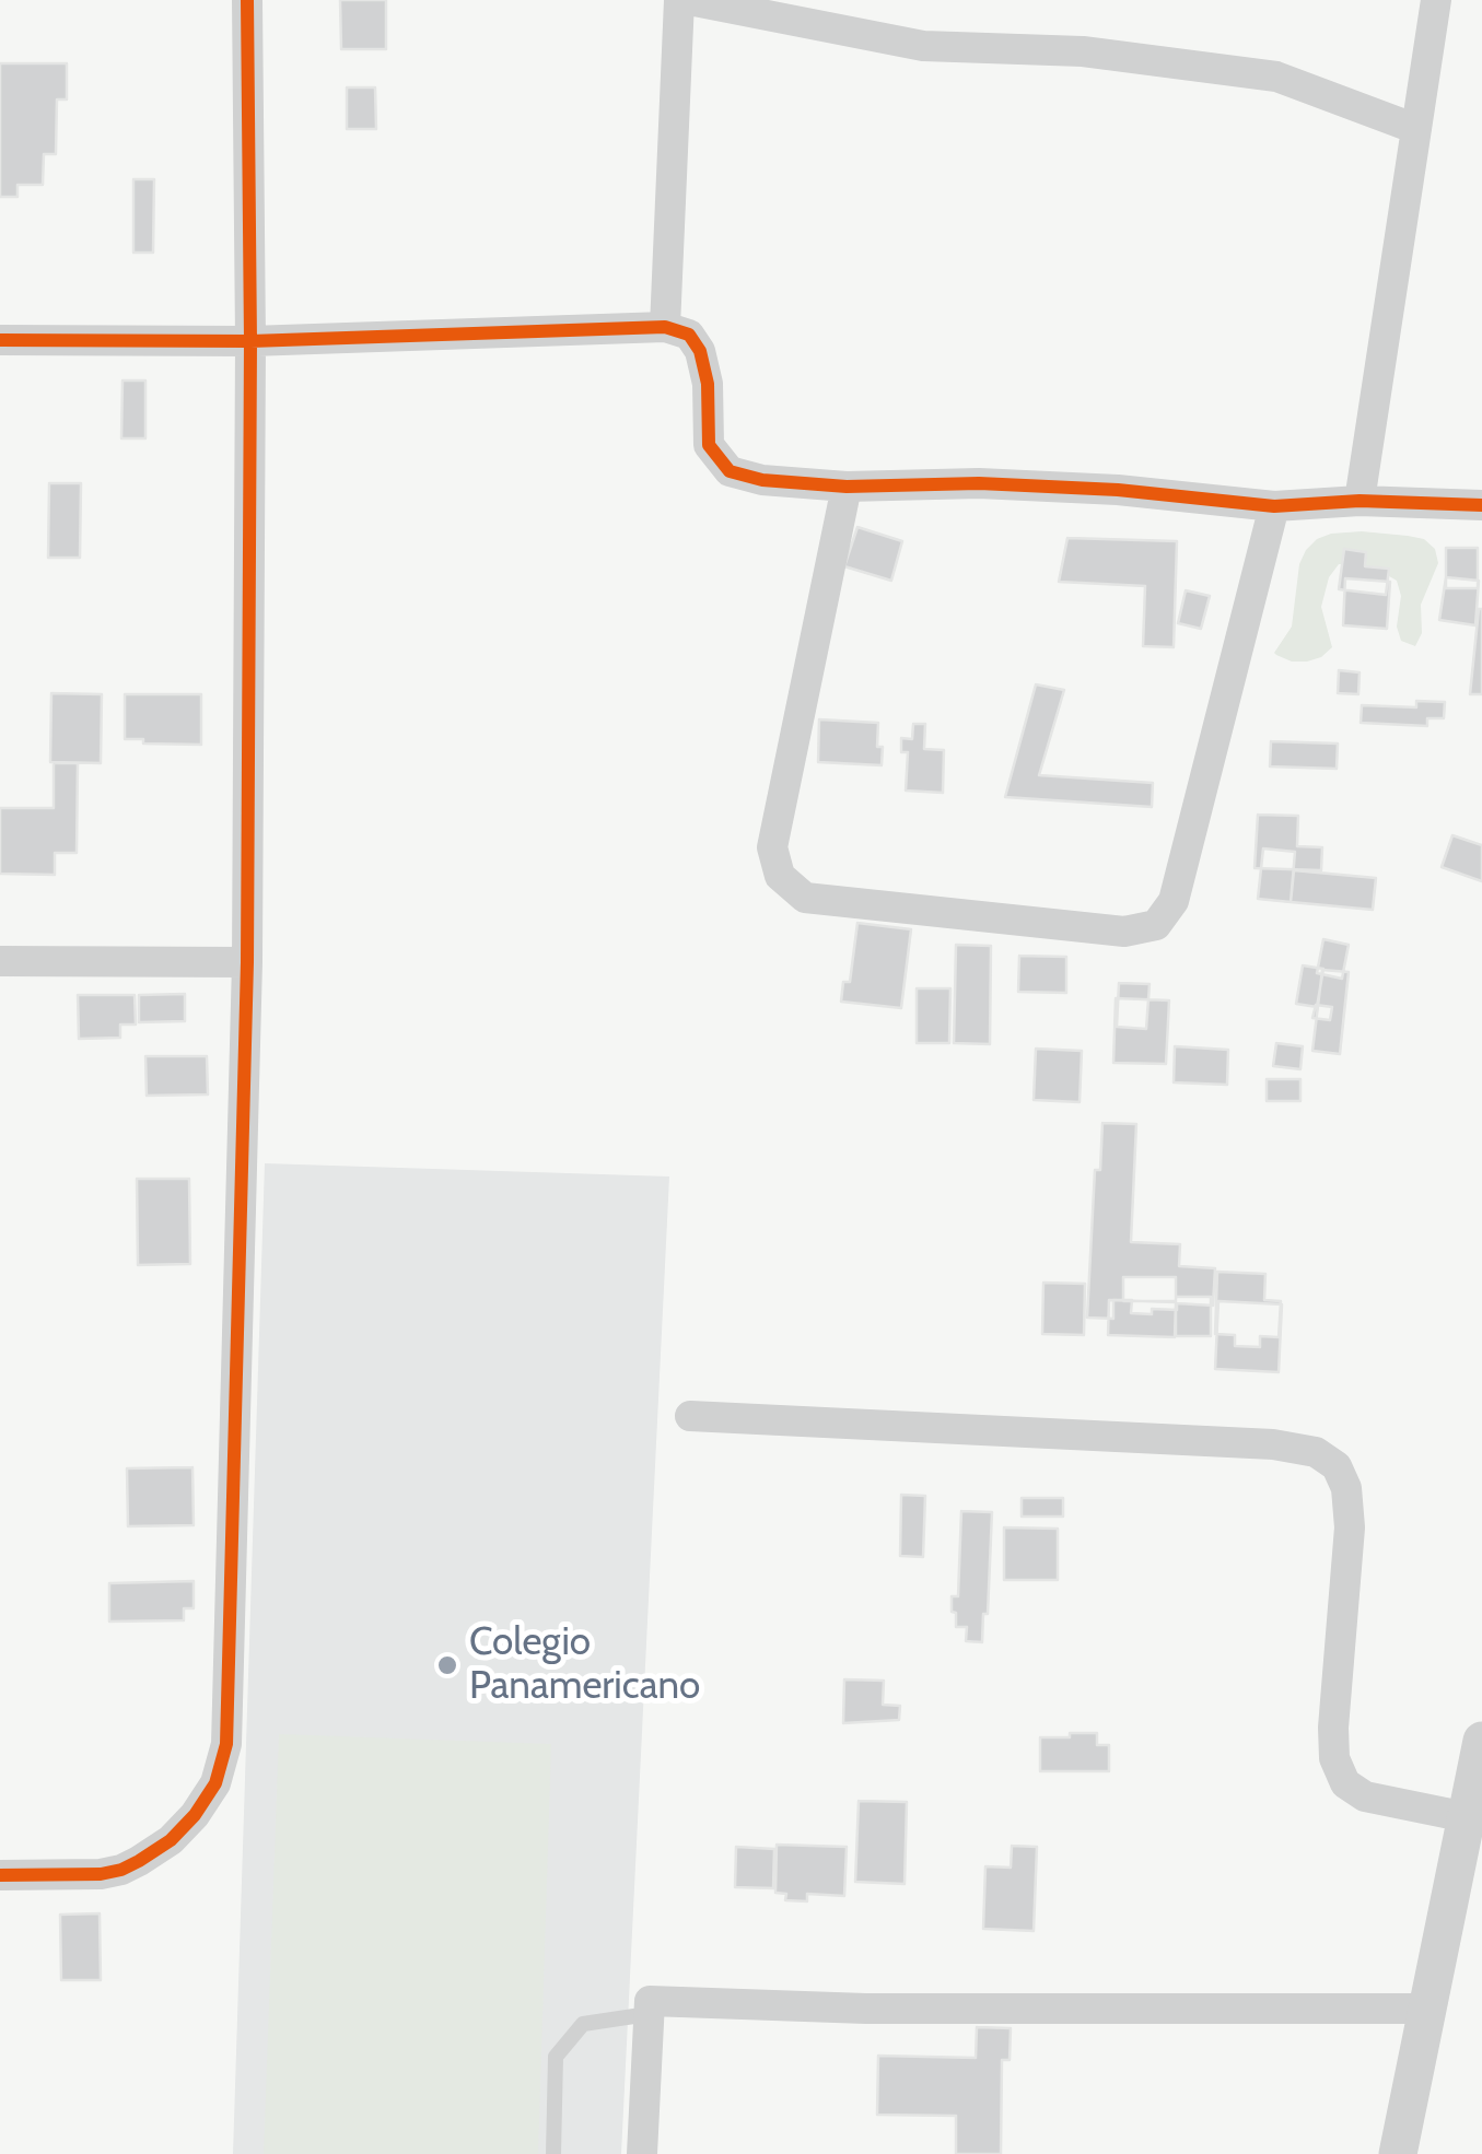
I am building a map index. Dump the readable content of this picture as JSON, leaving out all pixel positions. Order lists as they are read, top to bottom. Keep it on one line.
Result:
{"places":["Colegio Panamericano"]}
